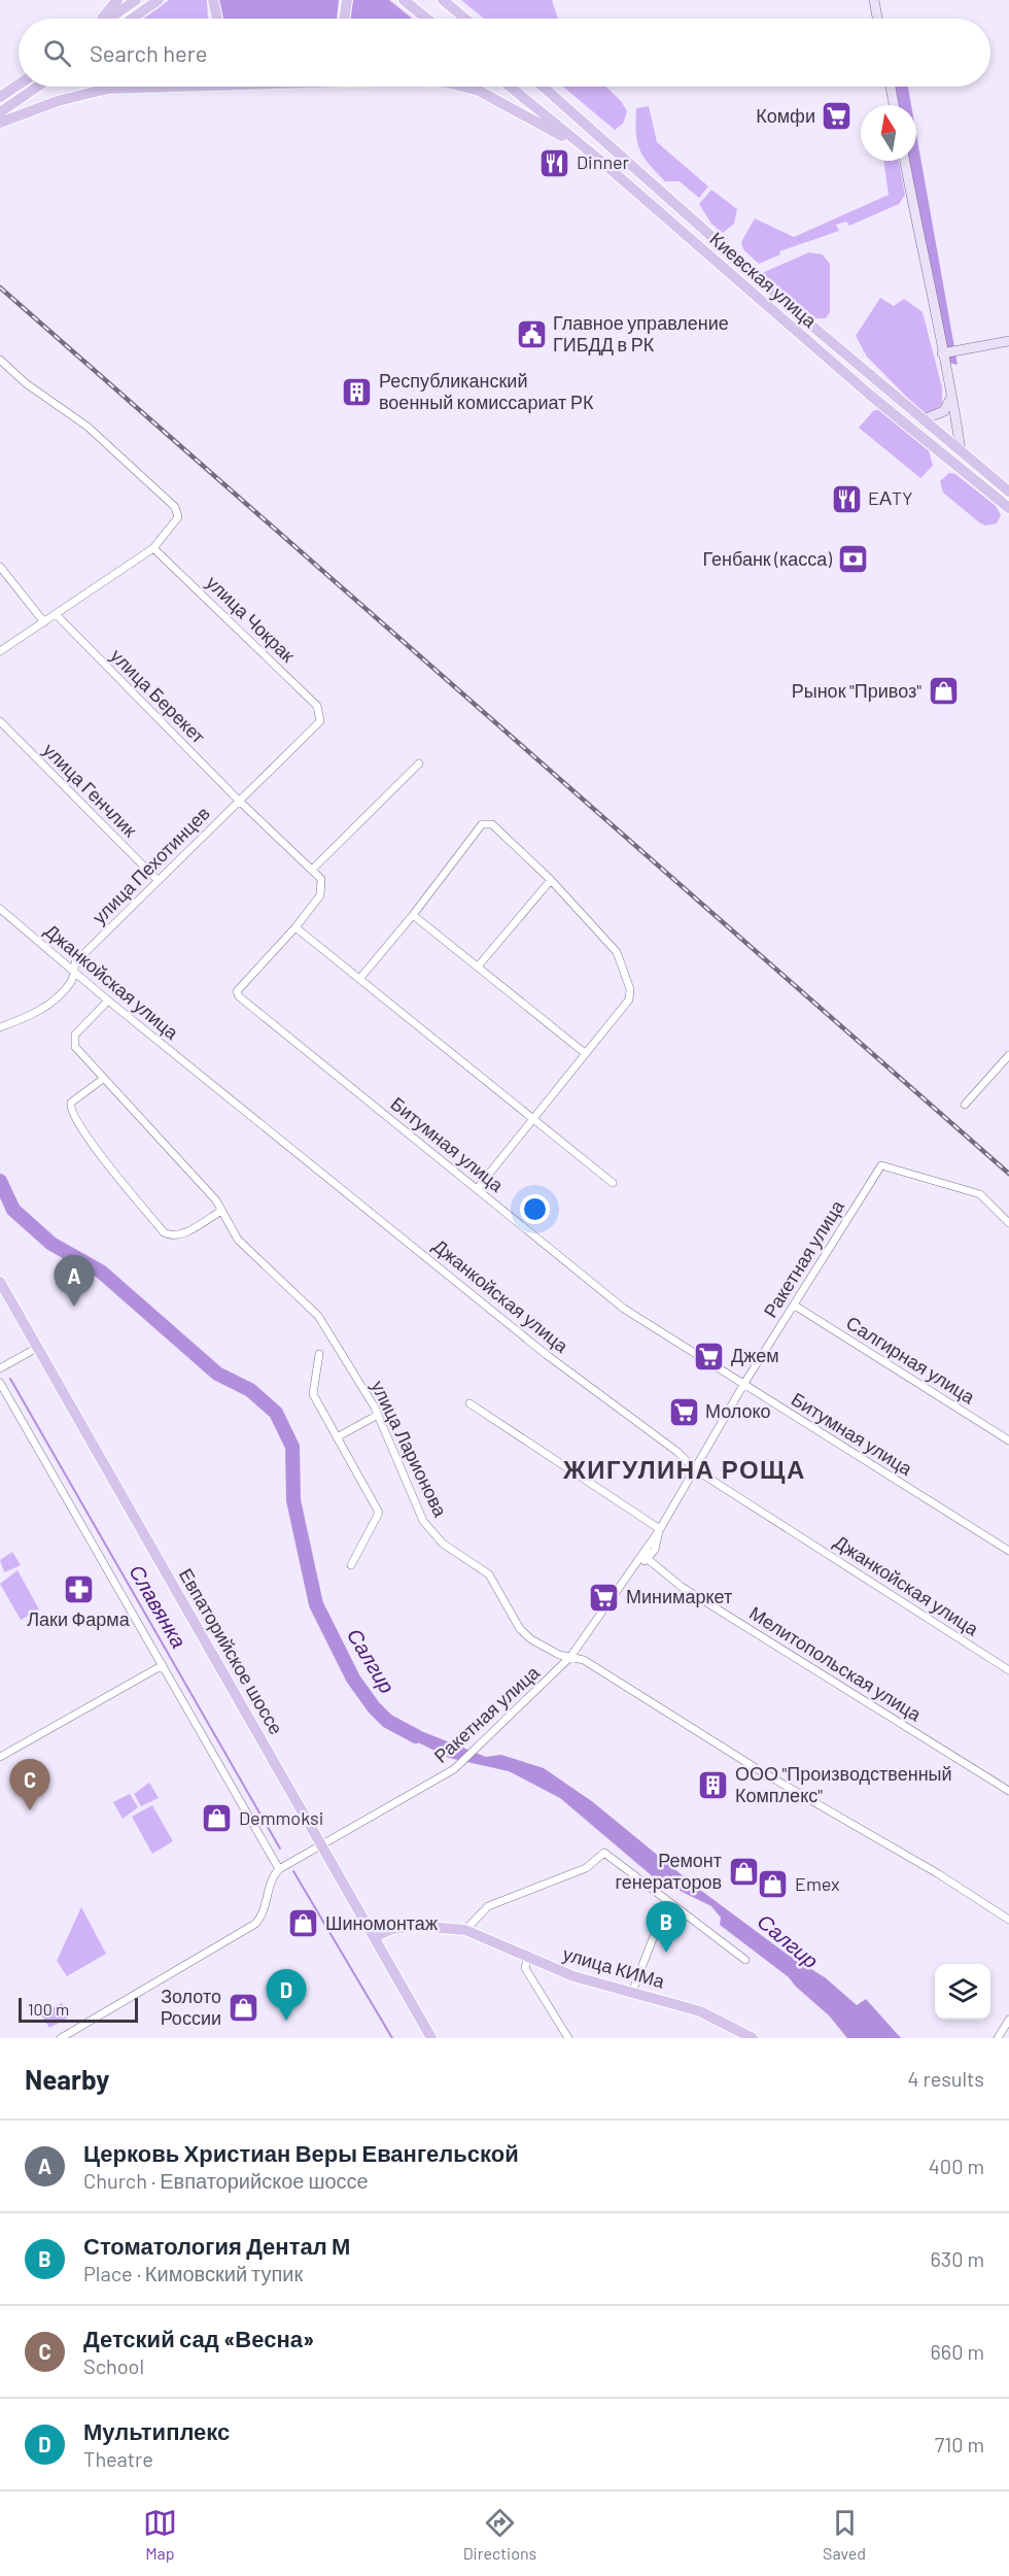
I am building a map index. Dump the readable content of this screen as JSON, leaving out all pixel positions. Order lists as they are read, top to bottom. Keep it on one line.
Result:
{"streets":{"main road":["Киевская улица","Евпаторийское шоссе","улица КИМа"],"street":["улица Чокрак","улица Берекет","улица Генчлик","улица Пехотинцев","Джанкойская улица","Битумная улица","Ракетная улица","Салгирная улица","улица Ларионова","Мелитопольская улица"]},"crossings":[["улица Чокрак","улица Пехотинцев"],["улица Берекет","улица Пехотинцев"],["улица Берекет","Битумная улица"],["улица Генчлик","улица Пехотинцев"],["улица Пехотинцев","Джанкойская улица"],["Джанкойская улица","Ракетная улица"],["Джанкойская улица","улица Ларионова"],["Битумная улица","Ракетная улица"],["Ракетная улица","Салгирная улица"],["Ракетная улица","улица Ларионова"],["Ракетная улица","Евпаторийское шоссе"],["Ракетная улица","Мелитопольская улица"],["Евпаторийское шоссе","улица КИМа"]],"districts":["ЖИГУЛИНА РОЩА"],"water":["Славянка","Салгир"],"places":{"supermarket":["Комфи","Джем","Молоко","Минимаркет"],"restaurant":["Dinner","EАTY"],"public building":["Главное управление ГИБДД в РК"],"building":["Республиканский военный комиссариат РК","ООО \"Производственный Комплекс\""],"bank":["Генбанк (касса)"],"shop":["Рынок \"Привоз\"","Demmoksi","Ремонт генераторов","Emex","Шиномонтаж","Золото России"],"pharmacy":["Лаки Фарма"]},"scale_bar":"100 m","north":"top","page":{"search":"Search here","pins":["A","C","B","D"],"scale":"100 m","heading":["Nearby","4 results"],"list":[{"mark":"A","name":"Церковь Христиан Веры Евангельской","note":"Church · Евпаторийское шоссе","value":"400 m"},{"mark":"B","name":"Стоматология Дентал М","note":"Place · Кимовский тупик","value":"630 m"},{"mark":"C","name":"Детский сад «Весна»","note":"School","value":"660 m"},{"mark":"D","name":"Мультиплекс","note":"Theatre","value":"710 m"}],"nav":["Map","Directions","Saved"]}}
